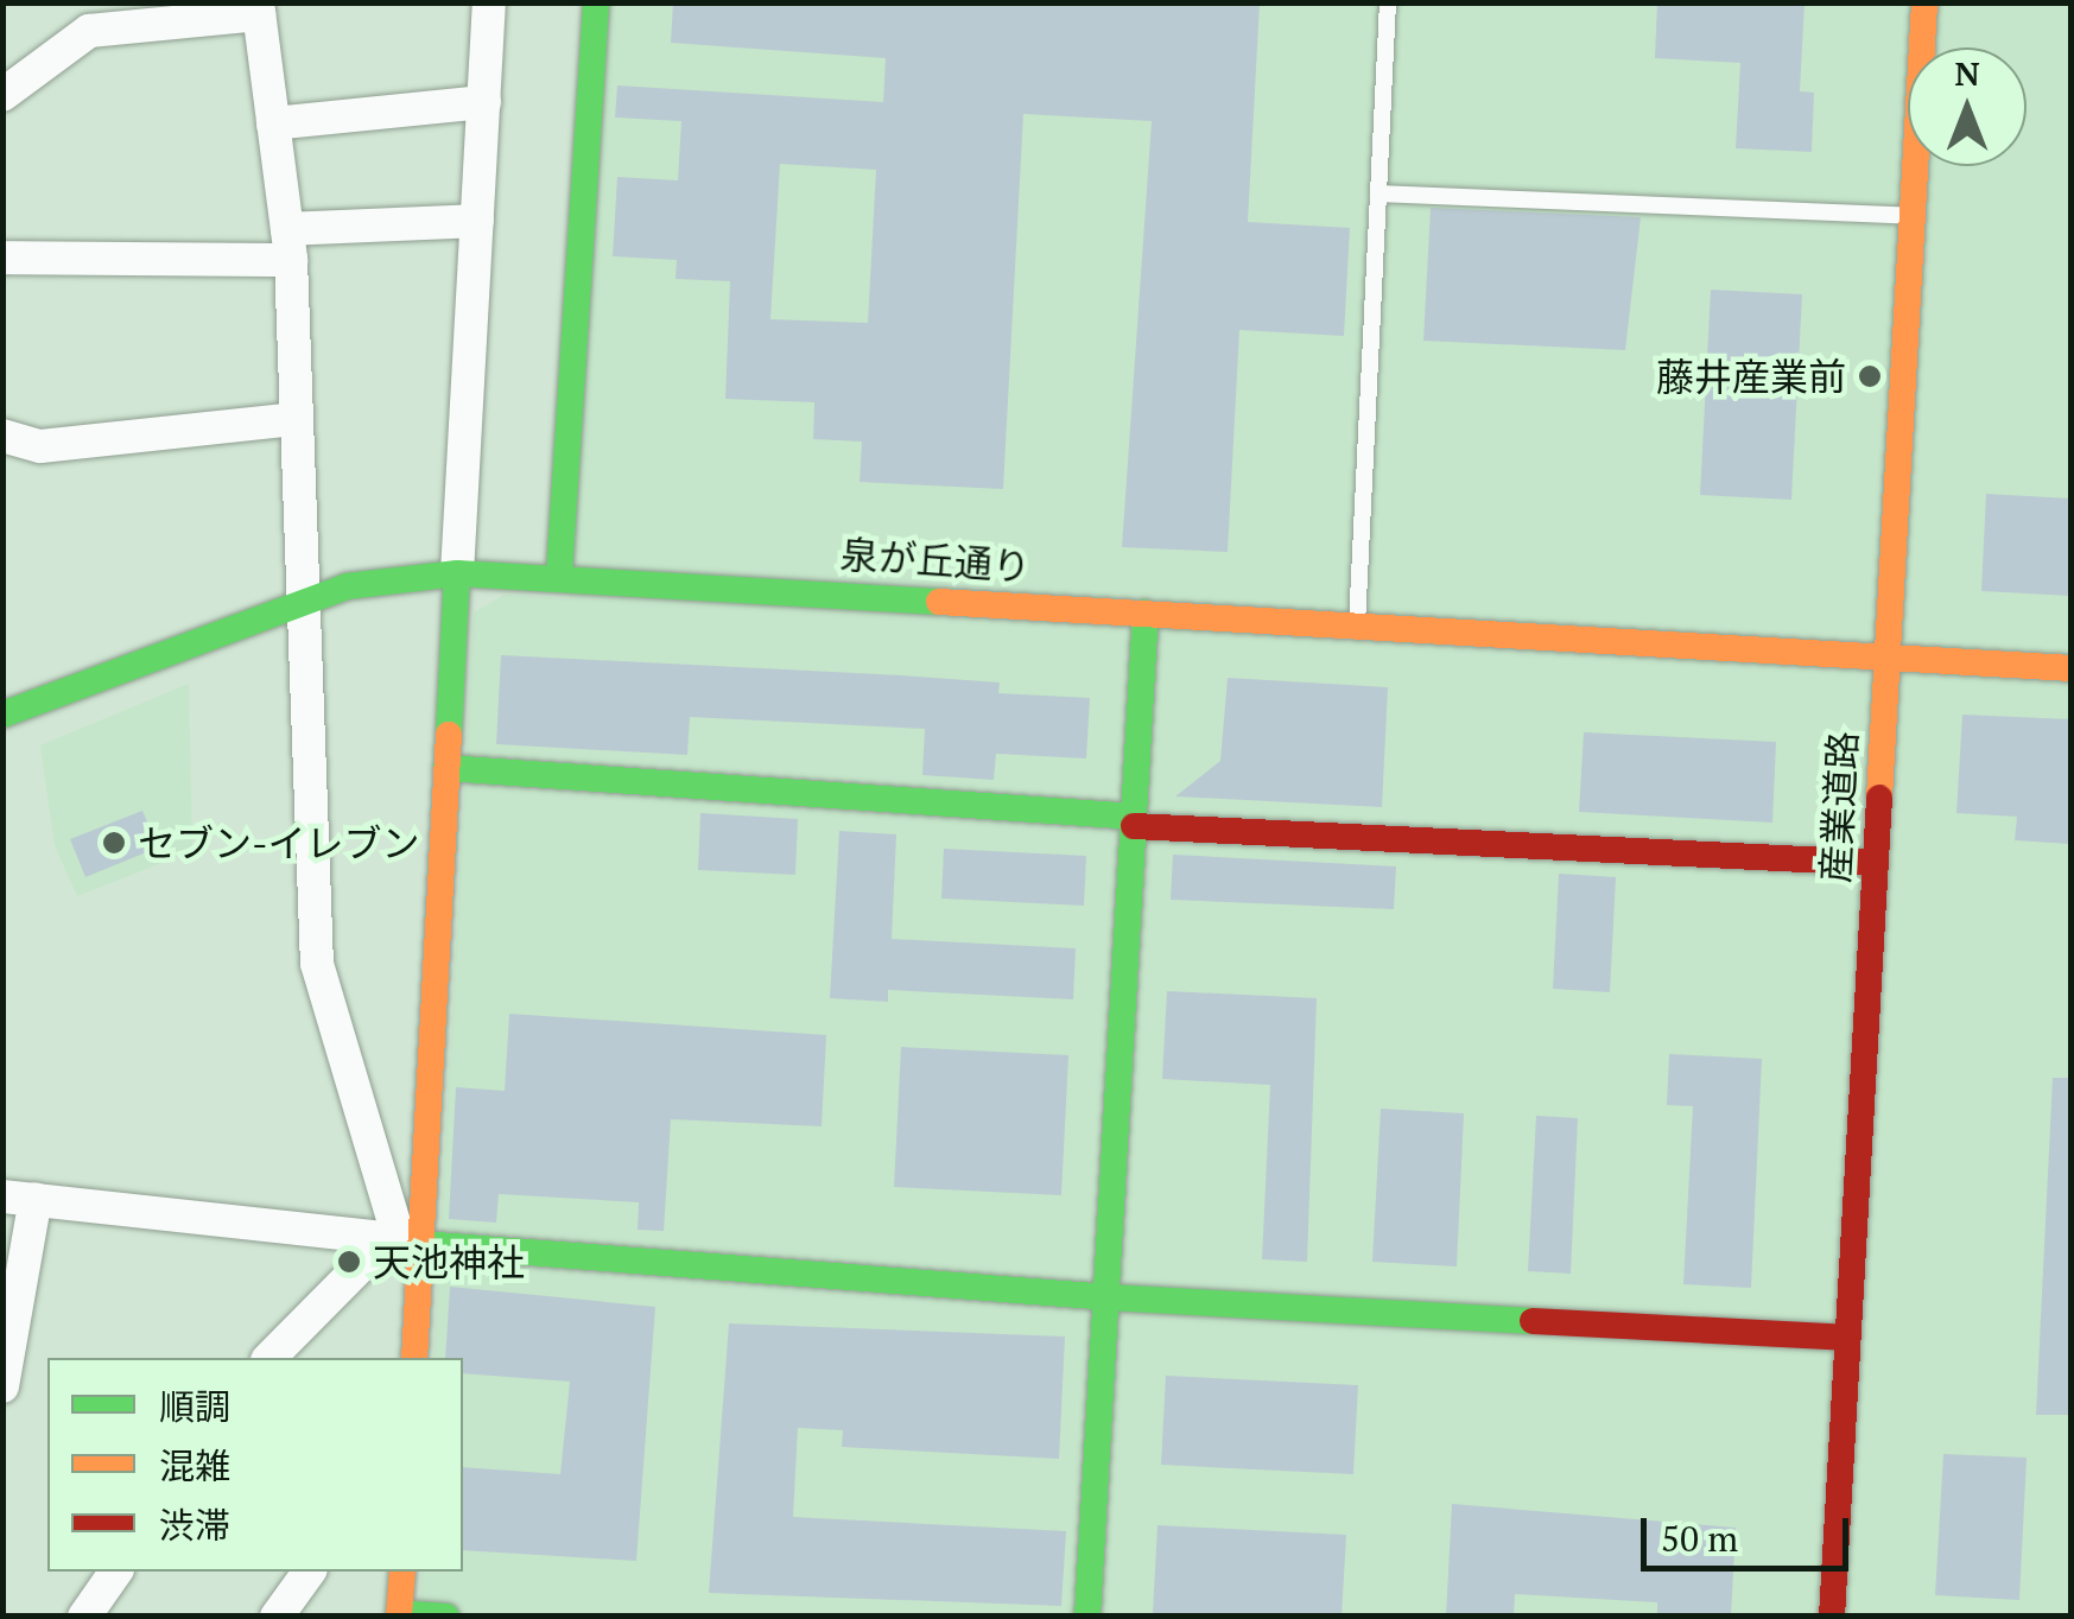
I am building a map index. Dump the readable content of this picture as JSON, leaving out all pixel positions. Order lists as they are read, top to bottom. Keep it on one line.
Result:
{"streets":{"street":["泉が丘通り","産業道路"]},"crossings":[["泉が丘通り","産業道路"]],"places":["藤井産業前","セブン-イレブン","天池神社"],"legend":["順調","混雑","渋滞"],"scale_bar":"50 m","north":"top"}
